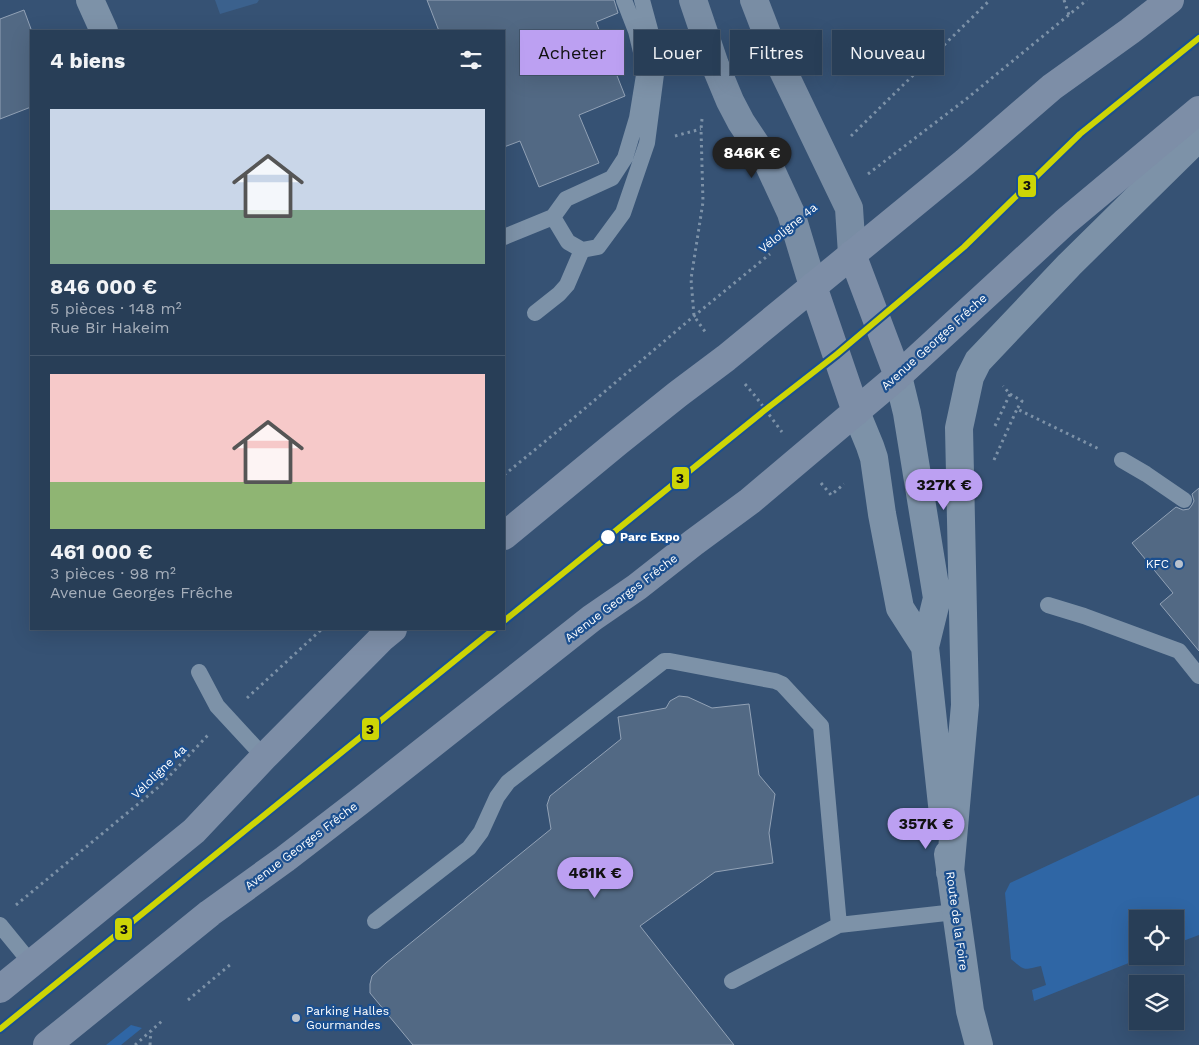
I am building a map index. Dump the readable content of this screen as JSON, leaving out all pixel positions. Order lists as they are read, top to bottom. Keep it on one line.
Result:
{"streets":{"main road":["Avenue Georges Frêche"],"street":["Route de la Foire"],"path":["Véloligne 4a"]},"crossings":[["Avenue Georges Frêche","Route de la Foire"]],"places":["Parc Expo","KFC","Parking Halles Gourmandes"],"lines":["tram line 3"],"page":{"chip":["Acheter","Louer","Filtres","Nouveau"],"heading":"4 biens","list":[{"name":"846 000 €","note":"5 pièces · 148 m² · Rue Bir Hakeim"},{"name":"461 000 €","note":"3 pièces · 98 m² · Avenue Georges Frêche"}],"price":["846K €","327K €","357K €","461K €"]}}
